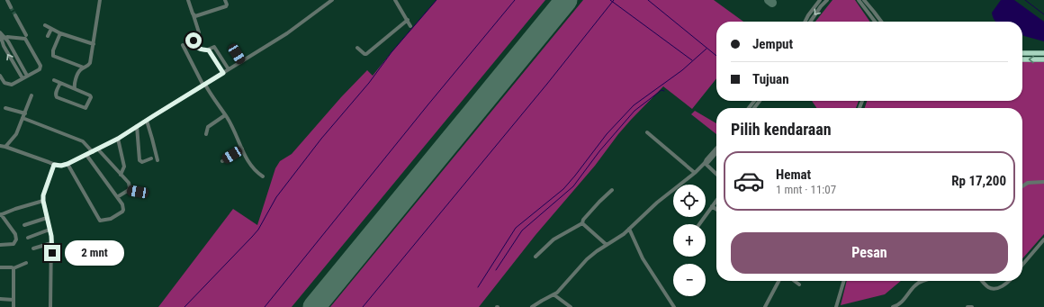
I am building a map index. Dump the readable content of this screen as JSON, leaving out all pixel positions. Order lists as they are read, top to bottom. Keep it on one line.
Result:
{"page":{"banner":["Jemput","Tujuan"],"heading":"Pilih kendaraan","list":[{"name":"Hemat","note":"1 mnt · 11:07","value":"Rp 17,200"}],"map_buttons":["+","−"],"buttons":"Pesan","bubble":"2 mnt"}}
